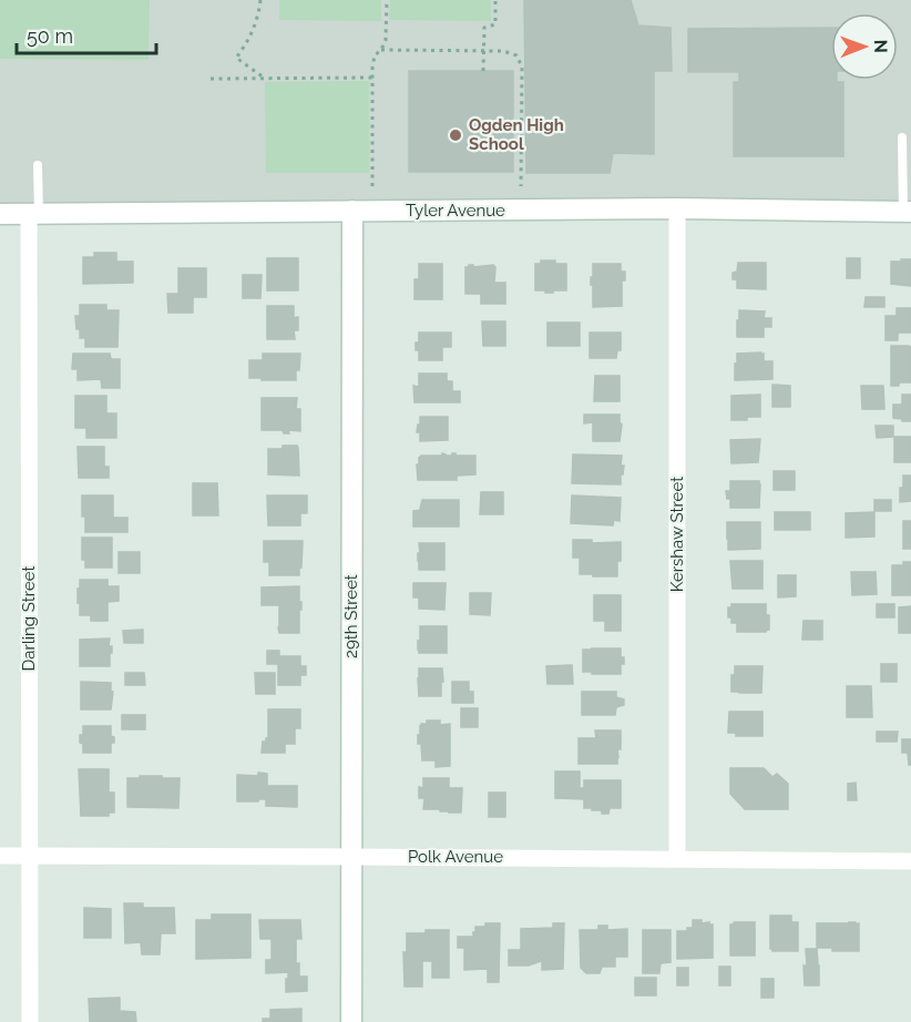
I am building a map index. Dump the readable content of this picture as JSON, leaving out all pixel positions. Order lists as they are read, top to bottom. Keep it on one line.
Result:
{"streets":{"street":["Tyler Avenue","Kershaw Street","29th Street","Darling Street","Polk Avenue"]},"crossings":[["Tyler Avenue","Kershaw Street"],["Tyler Avenue","29th Street"],["Tyler Avenue","Darling Street"],["Kershaw Street","Polk Avenue"],["29th Street","Polk Avenue"],["Darling Street","Polk Avenue"]],"places":["Ogden High School"],"scale_bar":"50 m","north":"right"}
